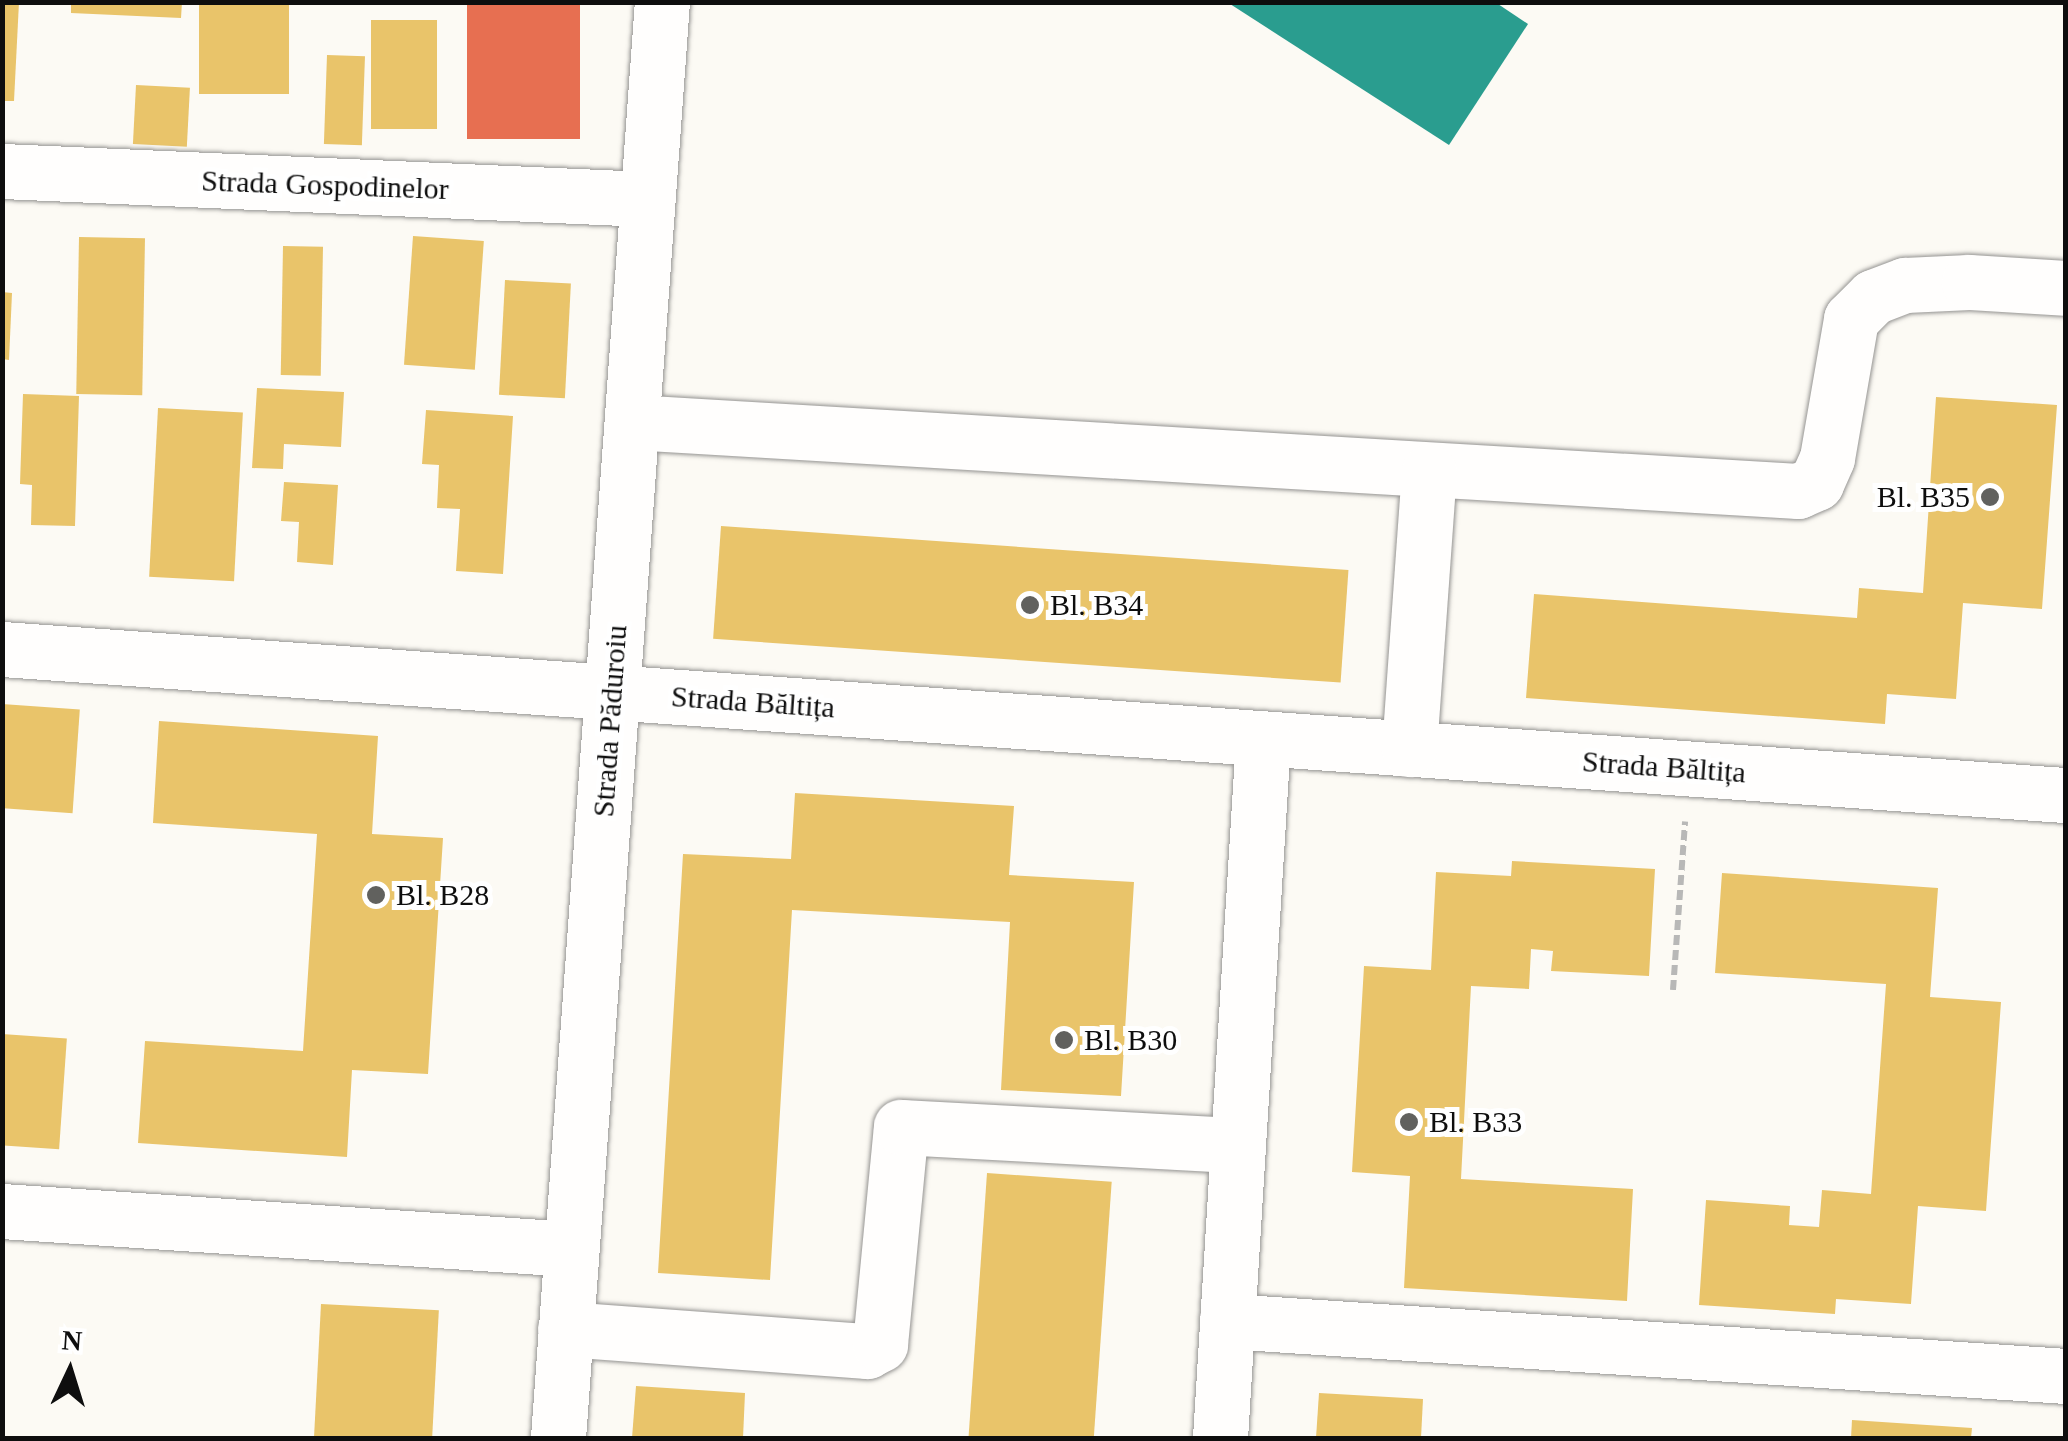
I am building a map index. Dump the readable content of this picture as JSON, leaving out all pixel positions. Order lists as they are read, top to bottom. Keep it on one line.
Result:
{"streets":{"street":["Strada Gospodinelor","Strada Băltița","Strada Păduroiu"]},"crossings":[["Strada Gospodinelor","Strada Păduroiu"],["Strada Băltița","Strada Păduroiu"]],"places":["Bl. B35","Bl. B34","Bl. B28","Bl. B30","Bl. B33"],"north":"top"}
